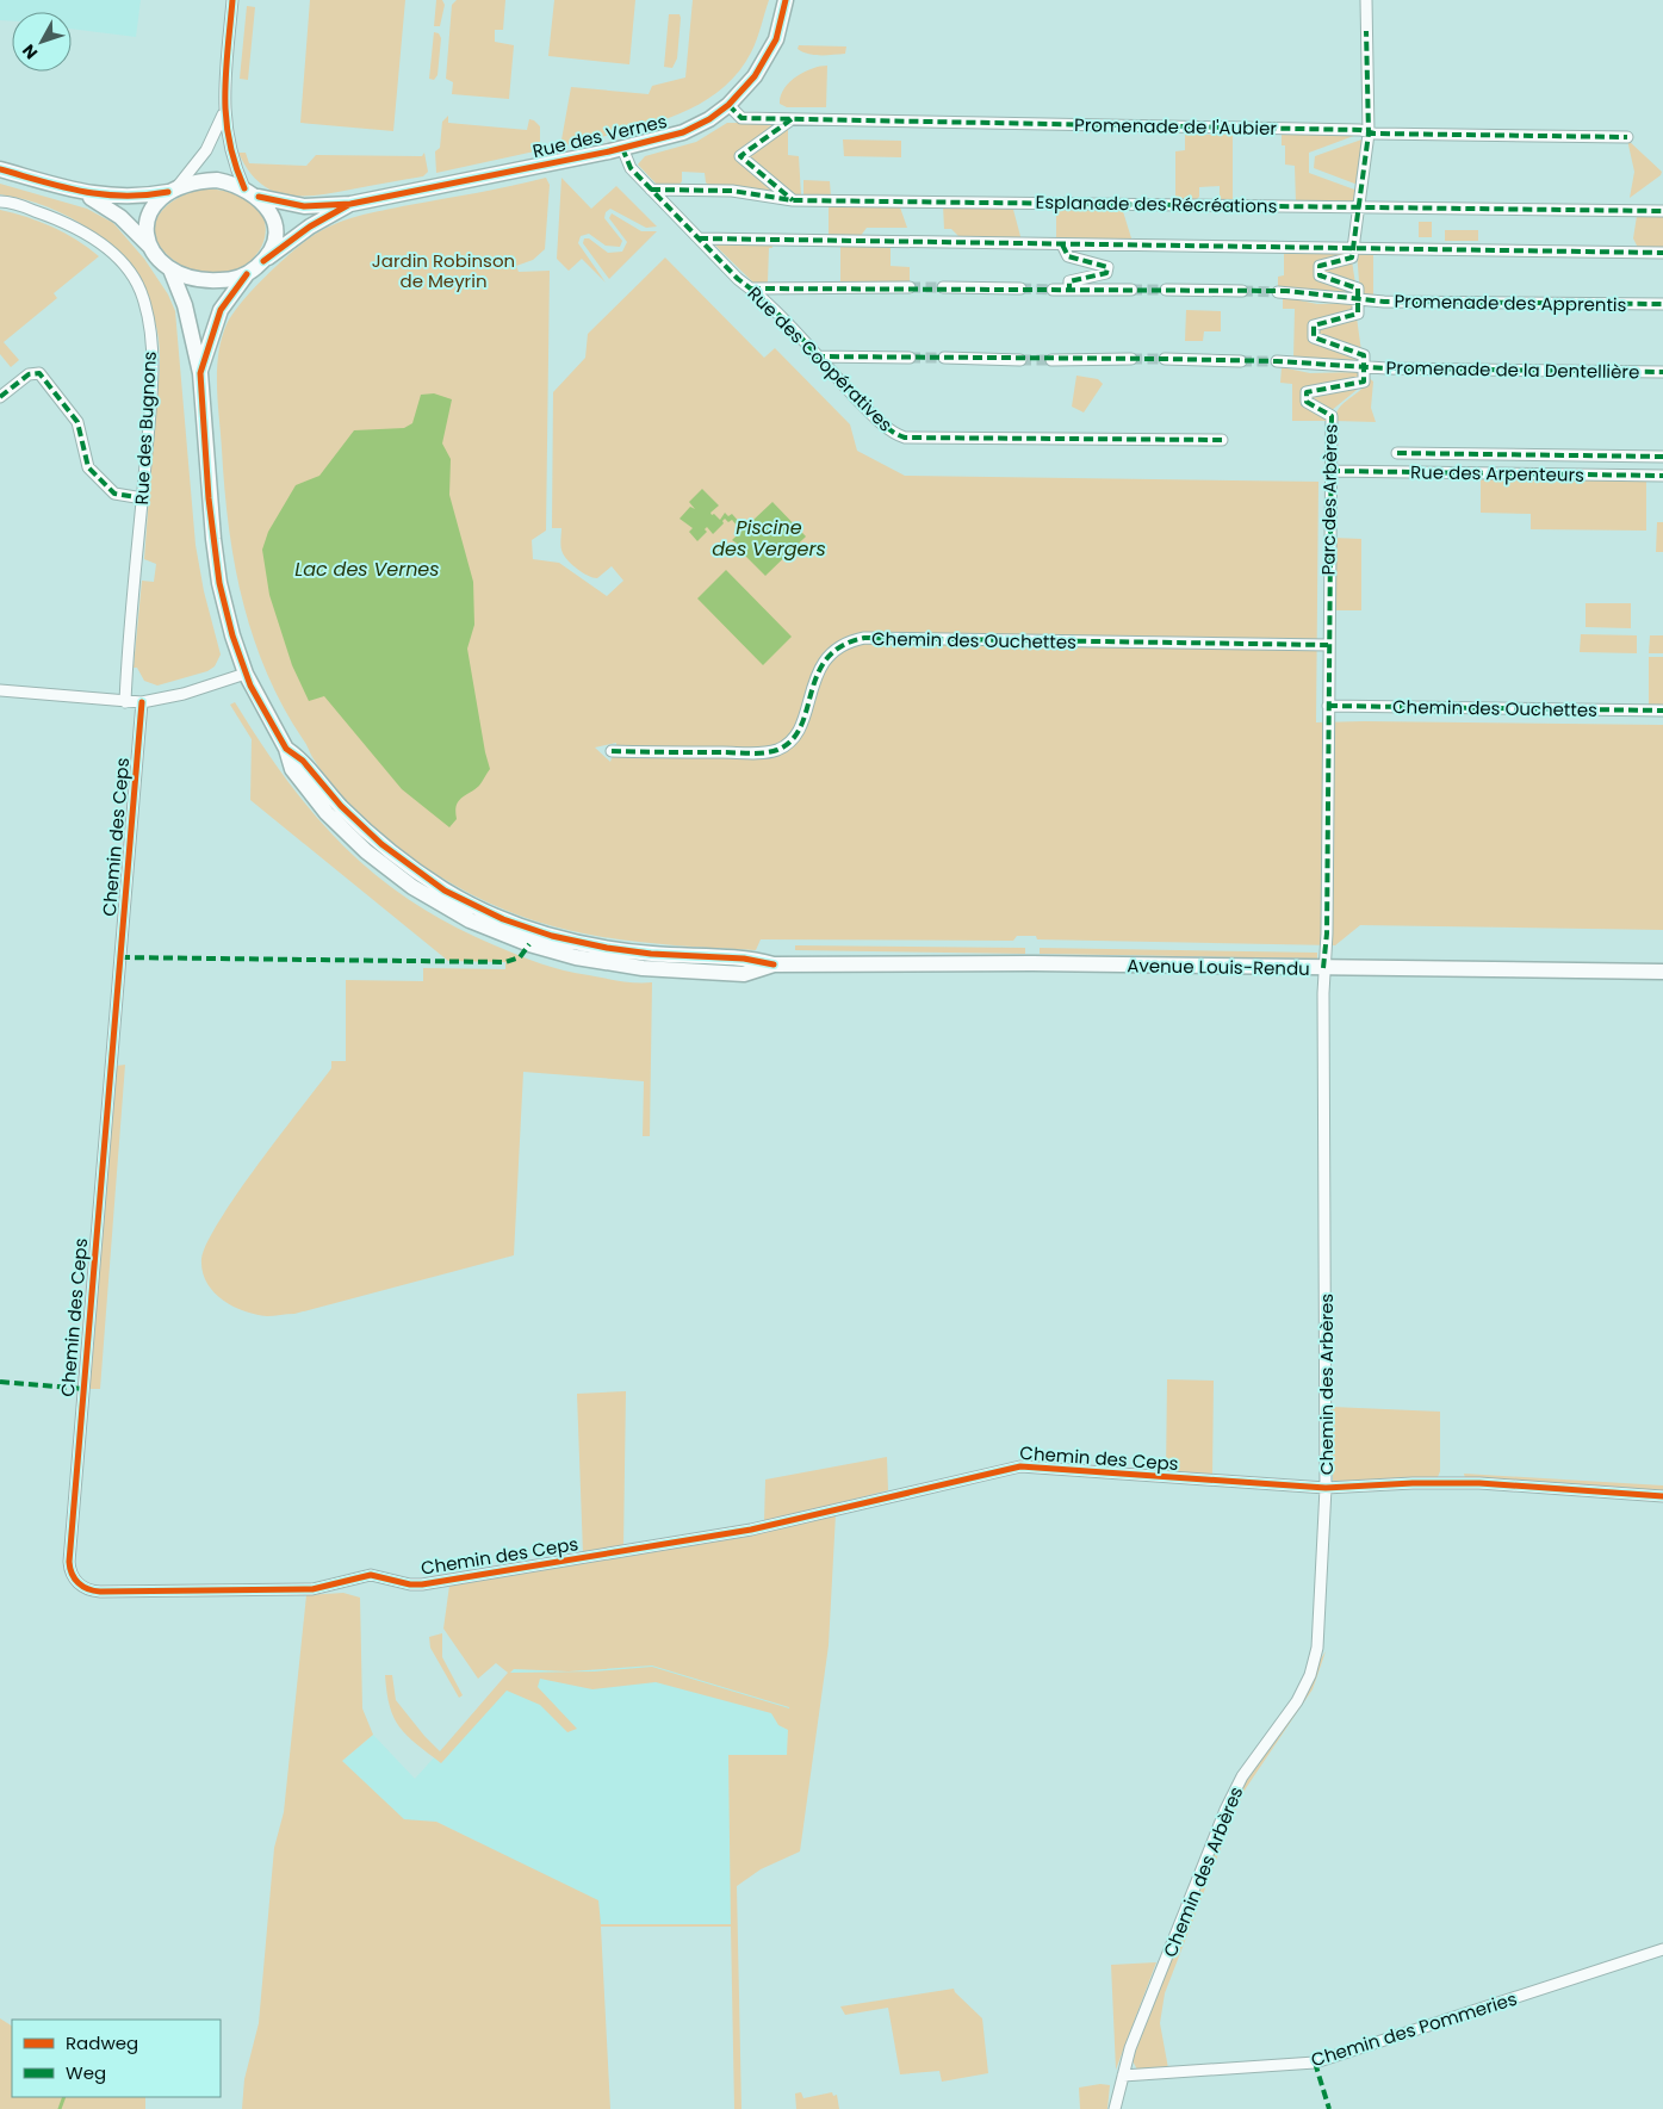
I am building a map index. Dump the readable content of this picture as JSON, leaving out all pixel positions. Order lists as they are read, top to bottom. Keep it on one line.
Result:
{"streets":{"main road":["Rue des Vernes","Avenue Louis-Rendu"],"street":["Promenade de l'Aubier","Esplanade des Récréations","Promenade des Apprentis","Rue des Coopératives","Promenade de la Dentellière","Rue des Bugnons","Rue des Arpenteurs","Parc des Arbères","Chemin des Ouchettes","Chemin des Ceps","Chemin des Arbères","Chemin des Pommeries"]},"crossings":[["Promenade de l'Aubier","Rue des Vernes"],["Rue des Vernes","Rue des Coopératives"],["Rue des Vernes","Avenue Louis-Rendu"],["Esplanade des Récréations","Rue des Coopératives"],["Promenade de la Dentellière","Parc des Arbères"],["Rue des Arpenteurs","Parc des Arbères"],["Parc des Arbères","Chemin des Ouchettes"],["Parc des Arbères","Avenue Louis-Rendu"],["Parc des Arbères","Chemin des Arbères"],["Chemin des Ceps","Chemin des Arbères"],["Avenue Louis-Rendu","Chemin des Arbères"],["Chemin des Arbères","Chemin des Pommeries"]],"water":["Piscine des Vergers","Lac des Vernes"],"parks":["Jardin Robinson de Meyrin"],"legend":["Radweg","Weg"],"north":"bottom left"}
